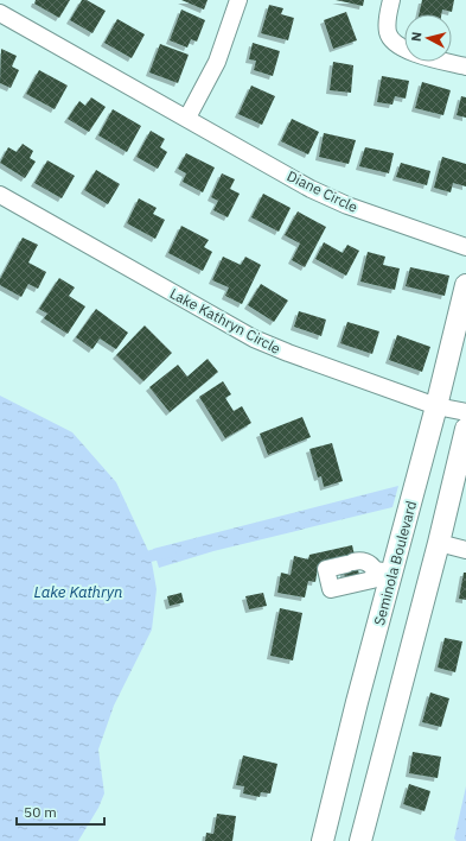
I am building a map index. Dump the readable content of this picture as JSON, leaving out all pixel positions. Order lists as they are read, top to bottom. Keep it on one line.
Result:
{"streets":{"main road":["Seminola Boulevard"],"street":["Diane Circle","Lake Kathryn Circle"]},"crossings":[["Lake Kathryn Circle","Seminola Boulevard"]],"water":["Lake Kathryn"],"scale_bar":"50 m","north":"left"}
